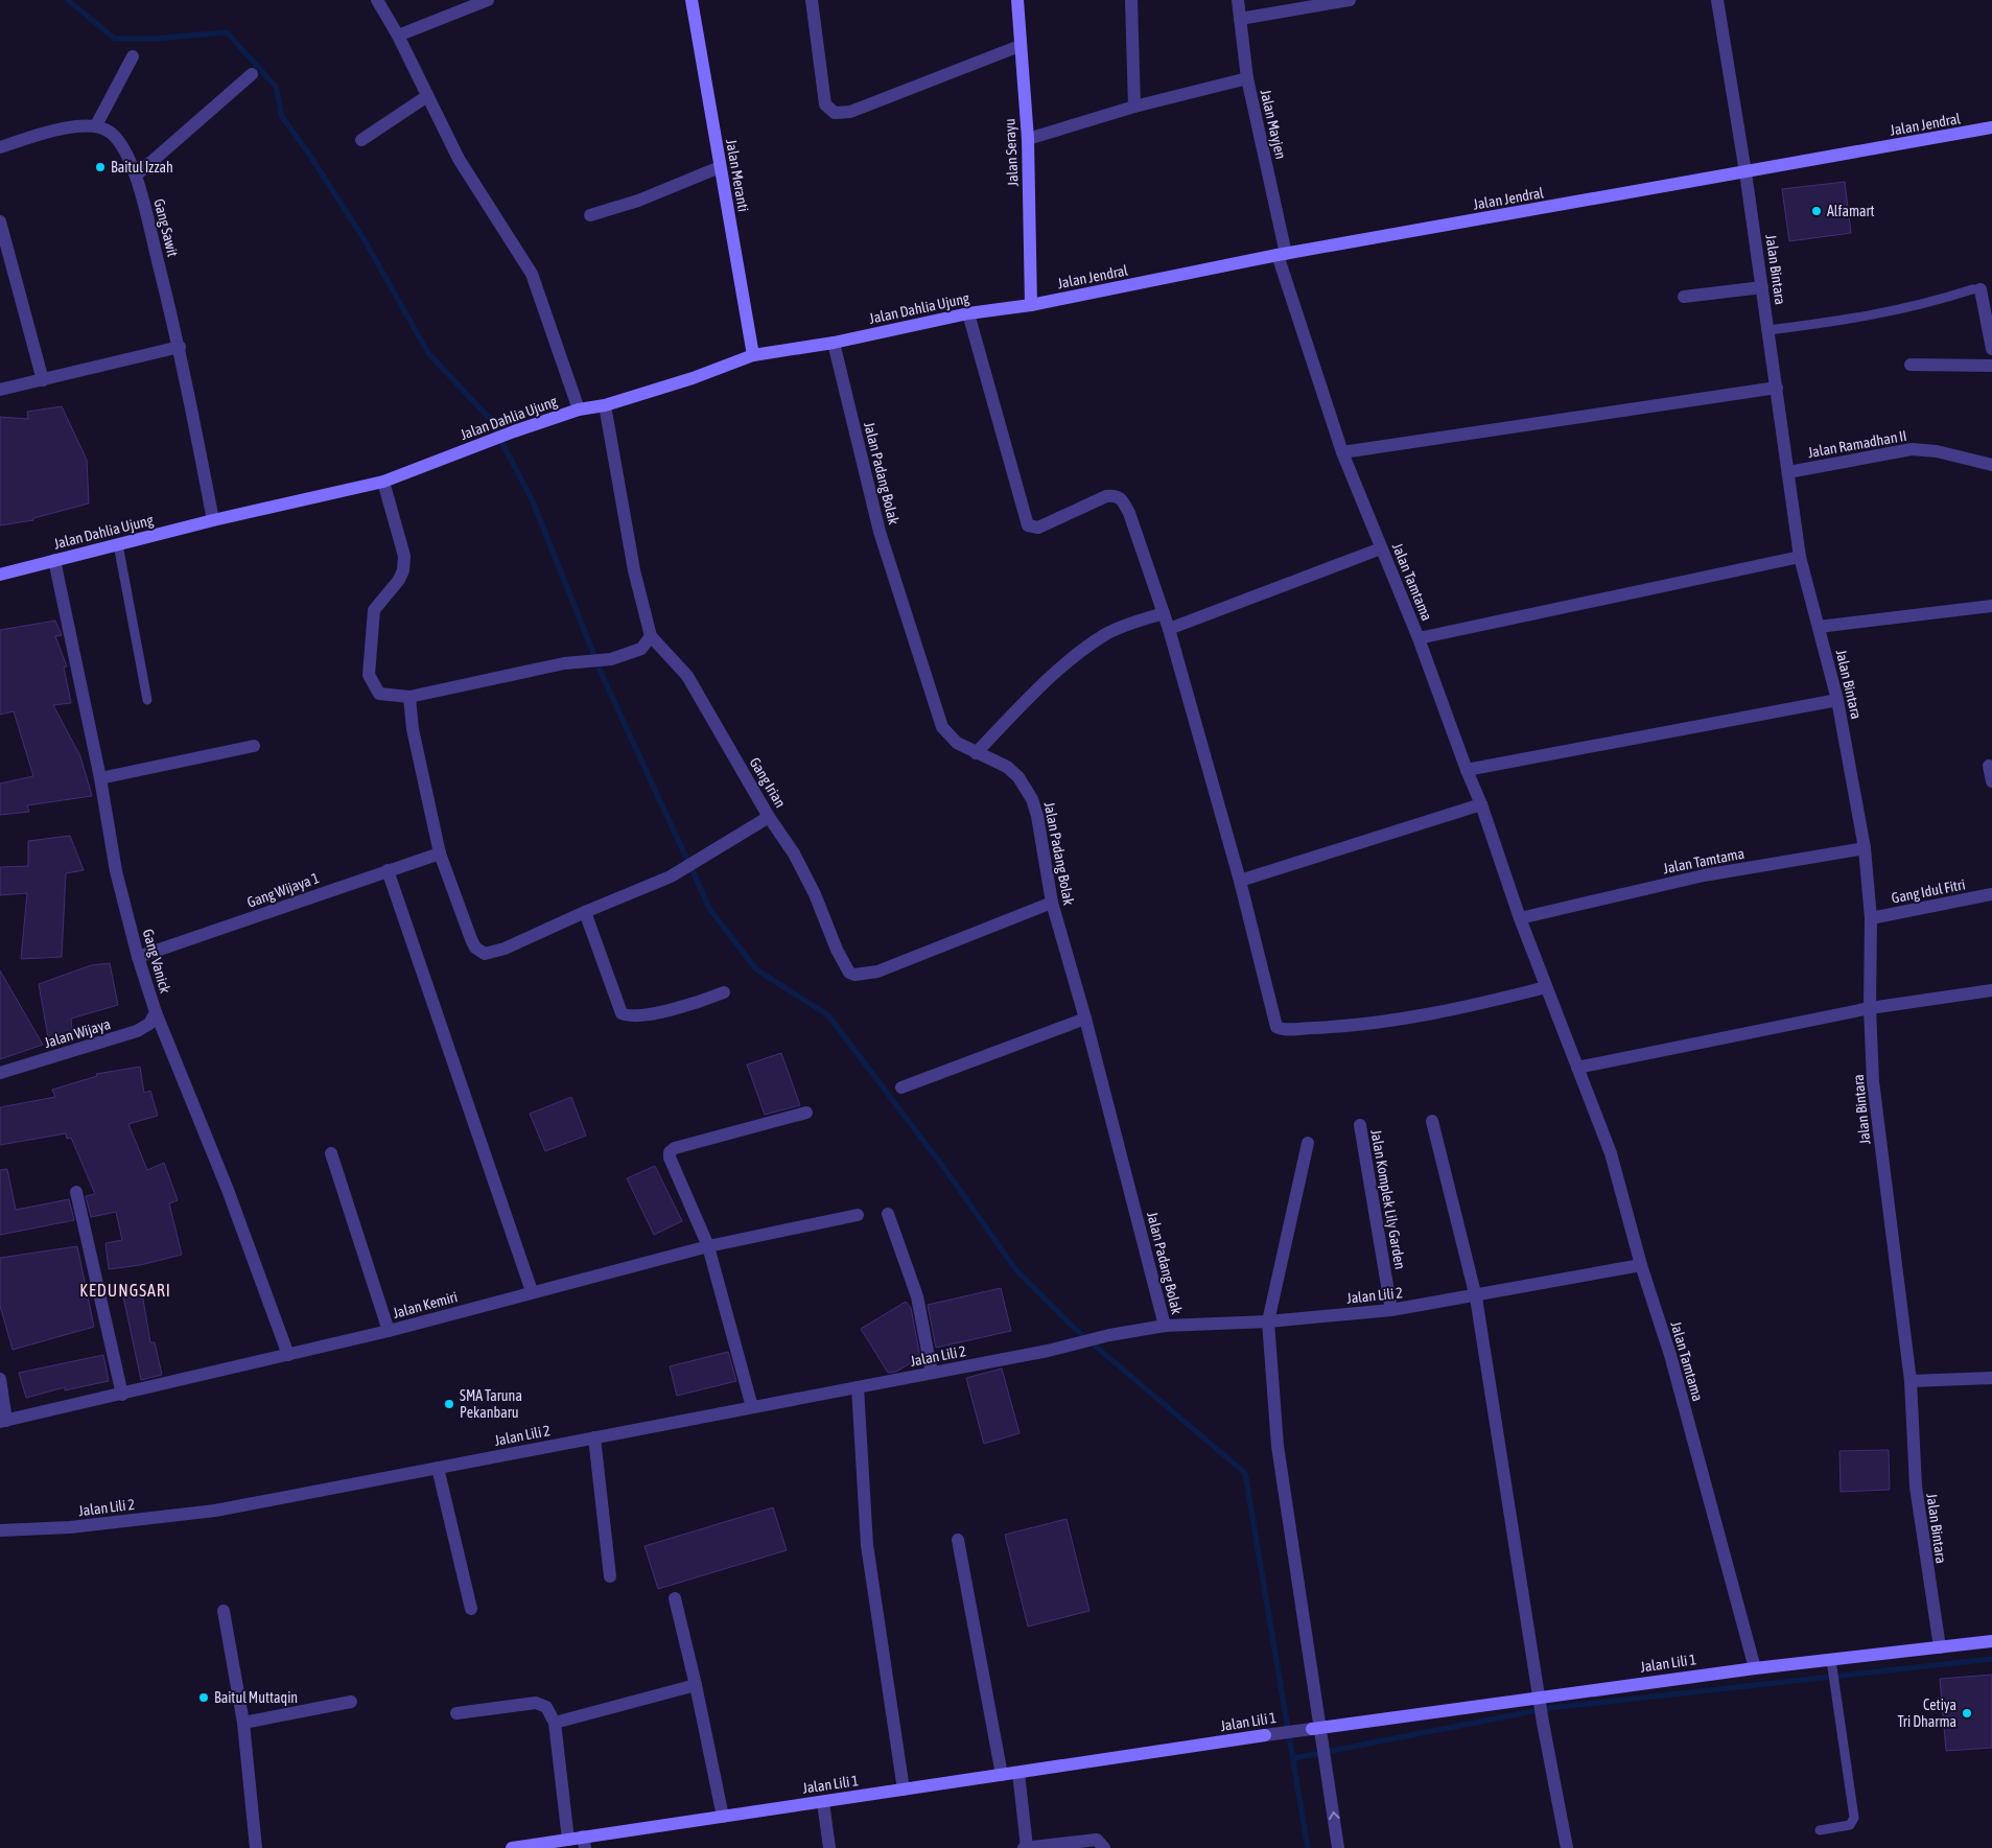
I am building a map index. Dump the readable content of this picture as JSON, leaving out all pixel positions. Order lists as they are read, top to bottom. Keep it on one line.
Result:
{"streets":{"street":["Jalan Mayjen","Jalan Jendral","Jalan Serayu","Jalan Meranti","Gang Sawit","Jalan Bintara","Jalan Dahlia Ujung","Jalan Ramadhan II","Jalan Padang Bolak","Jalan Tamtama","Gang Irian","Gang Wijaya 1","Gang Idul Fitri","Gang Vanick","Jalan Wijaya","Jalan Komplek Lily Garden","Jalan Lili 2","Jalan Kemiri","Jalan Lili 1"]},"crossings":[["Jalan Mayjen","Jalan Jendral"],["Jalan Mayjen","Jalan Tamtama"],["Jalan Jendral","Jalan Serayu"],["Jalan Jendral","Jalan Bintara"],["Jalan Jendral","Jalan Dahlia Ujung"],["Jalan Jendral","Jalan Tamtama"],["Jalan Serayu","Jalan Dahlia Ujung"],["Jalan Meranti","Jalan Dahlia Ujung"],["Gang Sawit","Jalan Dahlia Ujung"],["Jalan Bintara","Jalan Ramadhan II"],["Jalan Bintara","Jalan Tamtama"],["Jalan Bintara","Gang Idul Fitri"],["Jalan Bintara","Jalan Lili 1"],["Jalan Dahlia Ujung","Jalan Padang Bolak"],["Jalan Dahlia Ujung","Gang Irian"],["Jalan Dahlia Ujung","Gang Vanick"],["Jalan Padang Bolak","Gang Irian"],["Jalan Padang Bolak","Jalan Lili 2"],["Jalan Tamtama","Jalan Lili 2"],["Jalan Tamtama","Jalan Lili 1"],["Gang Wijaya 1","Gang Vanick"],["Gang Vanick","Jalan Wijaya"],["Gang Vanick","Jalan Kemiri"],["Jalan Komplek Lily Garden","Jalan Lili 2"]],"districts":["KEDUNGSARI"],"places":["Baitul Izzah","Alfamart","SMA Taruna Pekanbaru","Baitul Muttaqin","Cetiya Tri Dharma"]}
